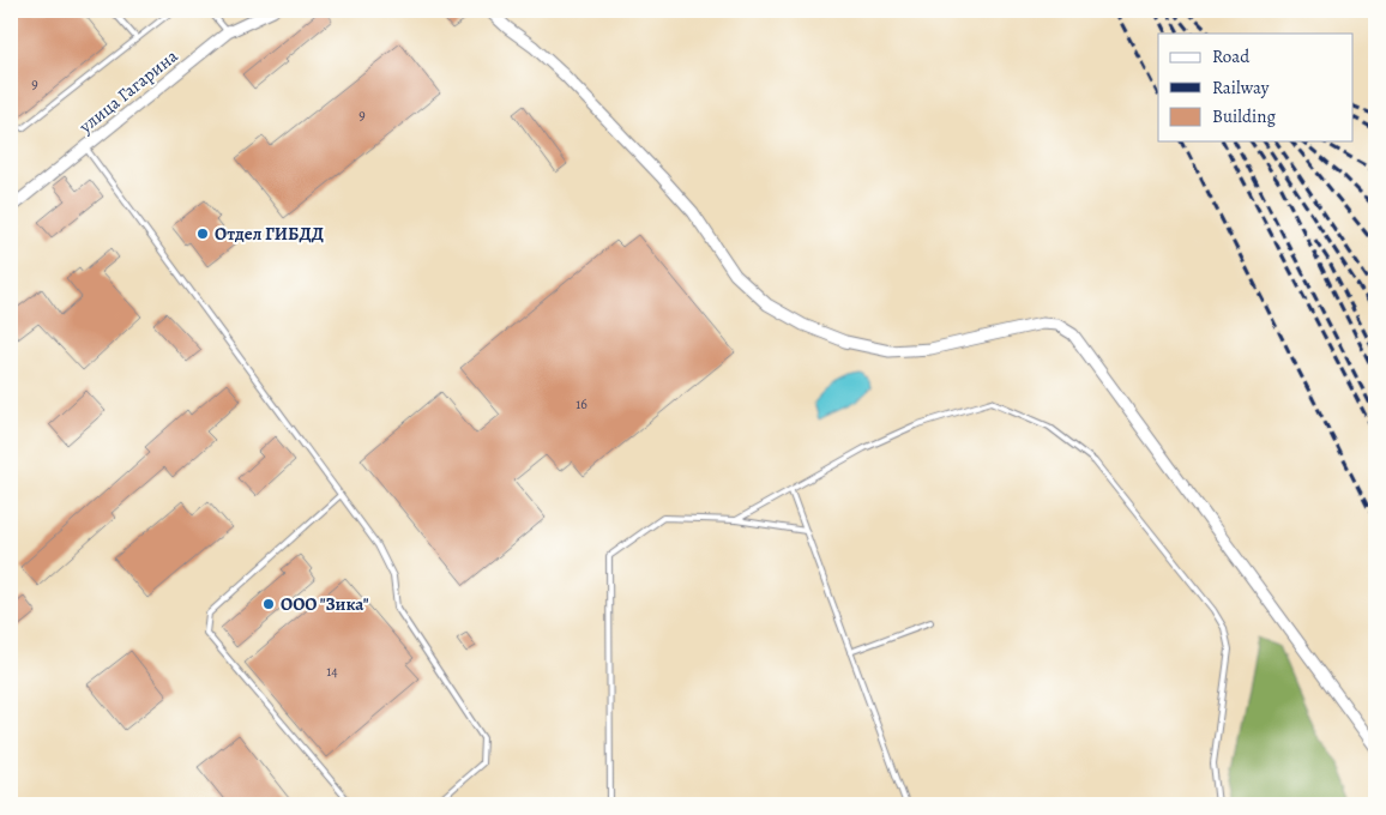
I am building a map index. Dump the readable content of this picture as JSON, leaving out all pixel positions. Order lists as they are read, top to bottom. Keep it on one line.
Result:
{"streets":{"street":["улица Гагарина"]},"places":["Отдел ГИБДД","ООО \"Зика\""],"house_numbers":["9","9","16","14"],"legend":["Road","Railway","Building"]}
